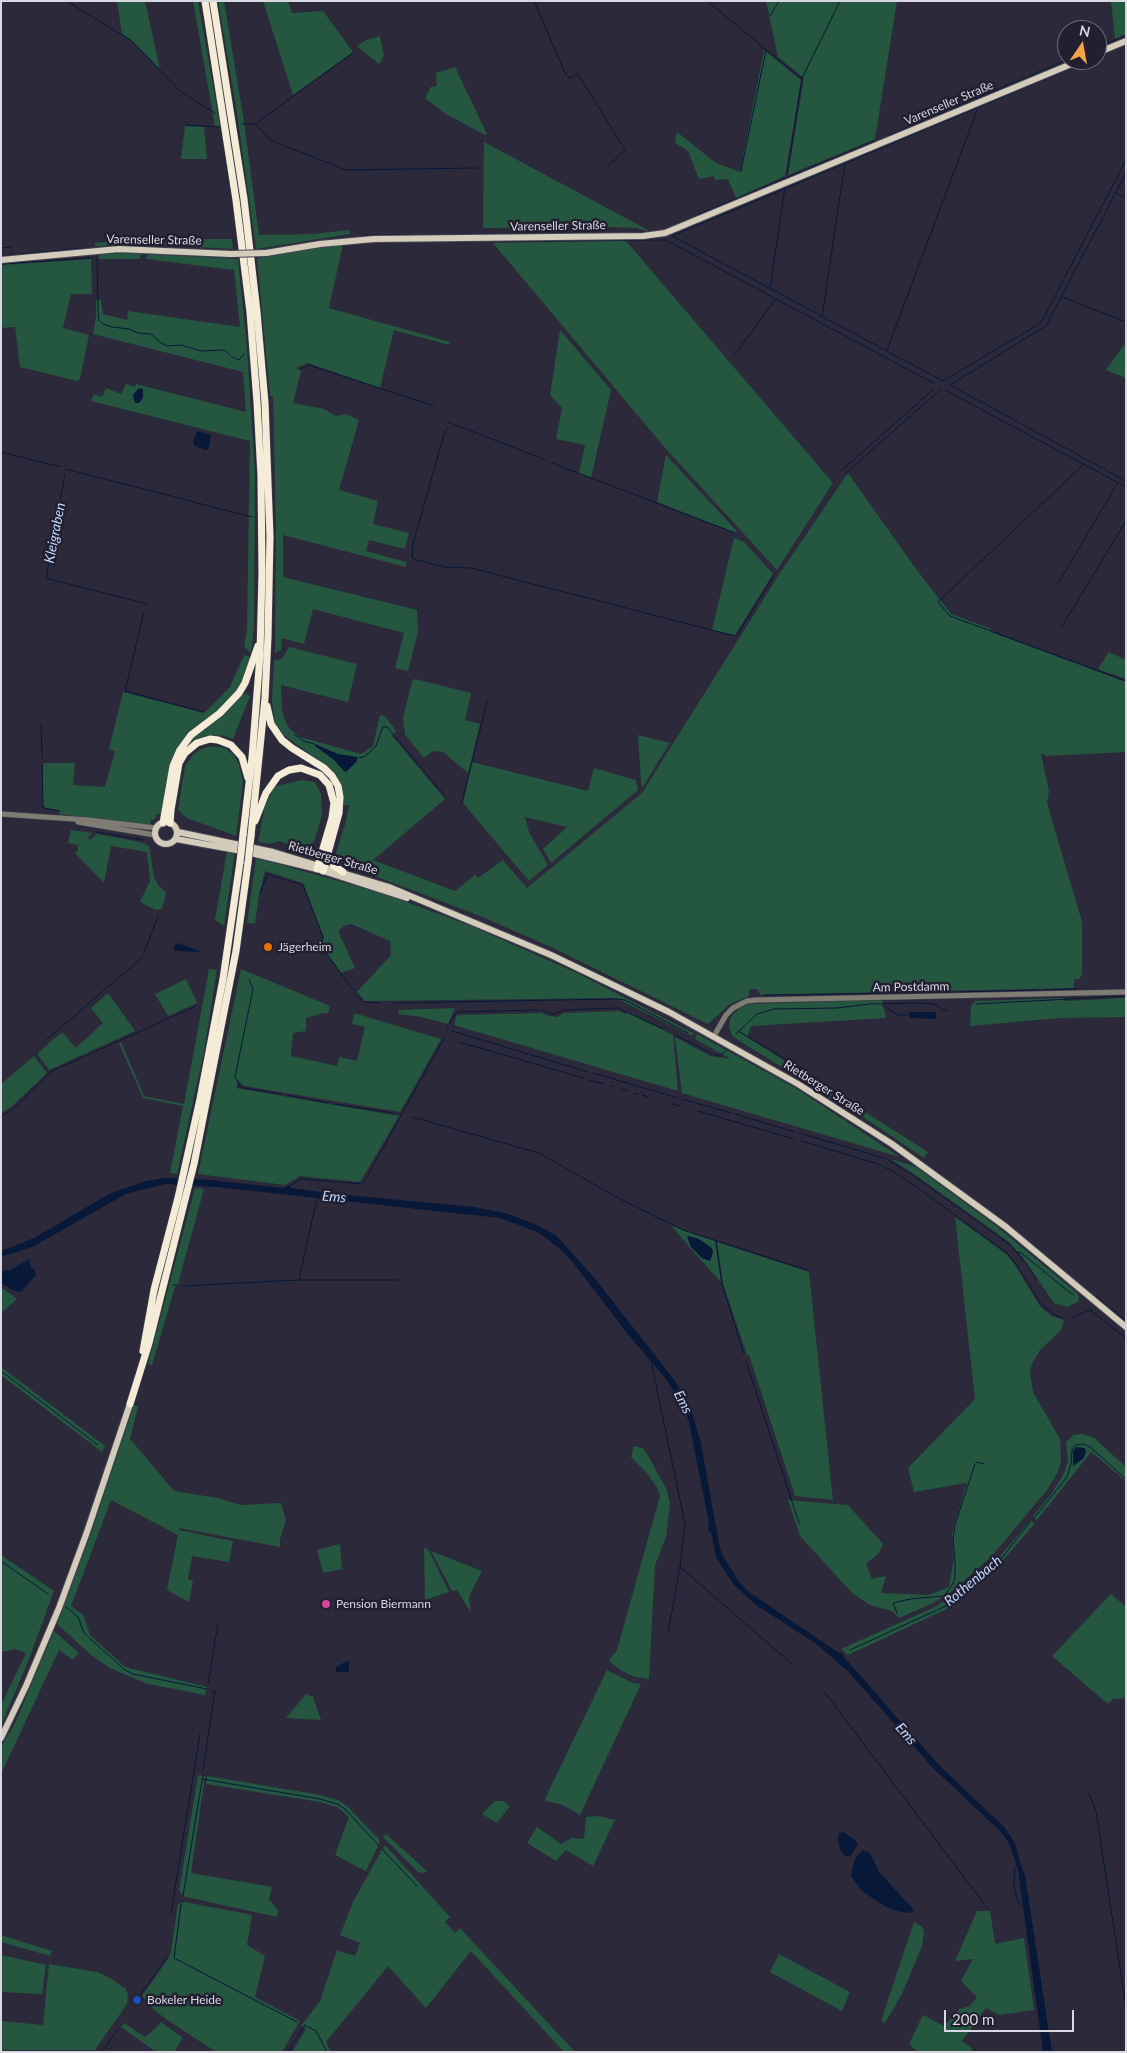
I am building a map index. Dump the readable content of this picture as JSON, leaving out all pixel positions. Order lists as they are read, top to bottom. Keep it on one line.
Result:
{"streets":{"main road":["Varenseller Straße","Rietberger Straße"],"street":["Am Postdamm"]},"crossings":[["Rietberger Straße","Am Postdamm"]],"water":["Kleigraben","Ems","Rothenbach"],"places":["Jägerheim","Pension Biermann","Bokeler Heide"],"scale_bar":"200 m","north":"top"}
